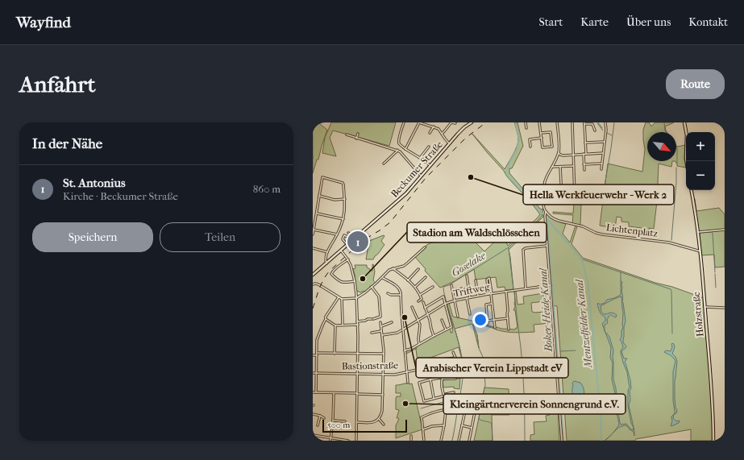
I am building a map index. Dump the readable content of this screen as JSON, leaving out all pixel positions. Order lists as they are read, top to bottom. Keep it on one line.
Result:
{"streets":{"main road":["Beckumer Straße","Holzstraße"],"street":["Lichtenplatz","Triftweg","Bastionstraße"]},"crossings":[["Lichtenplatz","Holzstraße"]],"water":["Goselake","Boker-Heide-Kanal","Mentzelfelder Kanal"],"places":["Hella Werkfeuerwehr - Werk 2","Stadion am Waldschlösschen","Arabischer Verein Lippstadt eV","Kleingärtnerverein Sonnengrund e.V."],"scale_bar":"500 m","north":"bottom right","page":{"header":"Wayfind","nav":["Start","Karte","Über uns","Kontakt"],"buttons":["Route",["Speichern","Teilen"]],"title":"Anfahrt","heading":"In der Nähe","map_buttons":["+","−"],"list":[{"mark":"1","name":"St. Antonius","note":"Kirche · Beckumer Straße","value":"860 m"}],"pins":"1","scale":"500 m"}}
